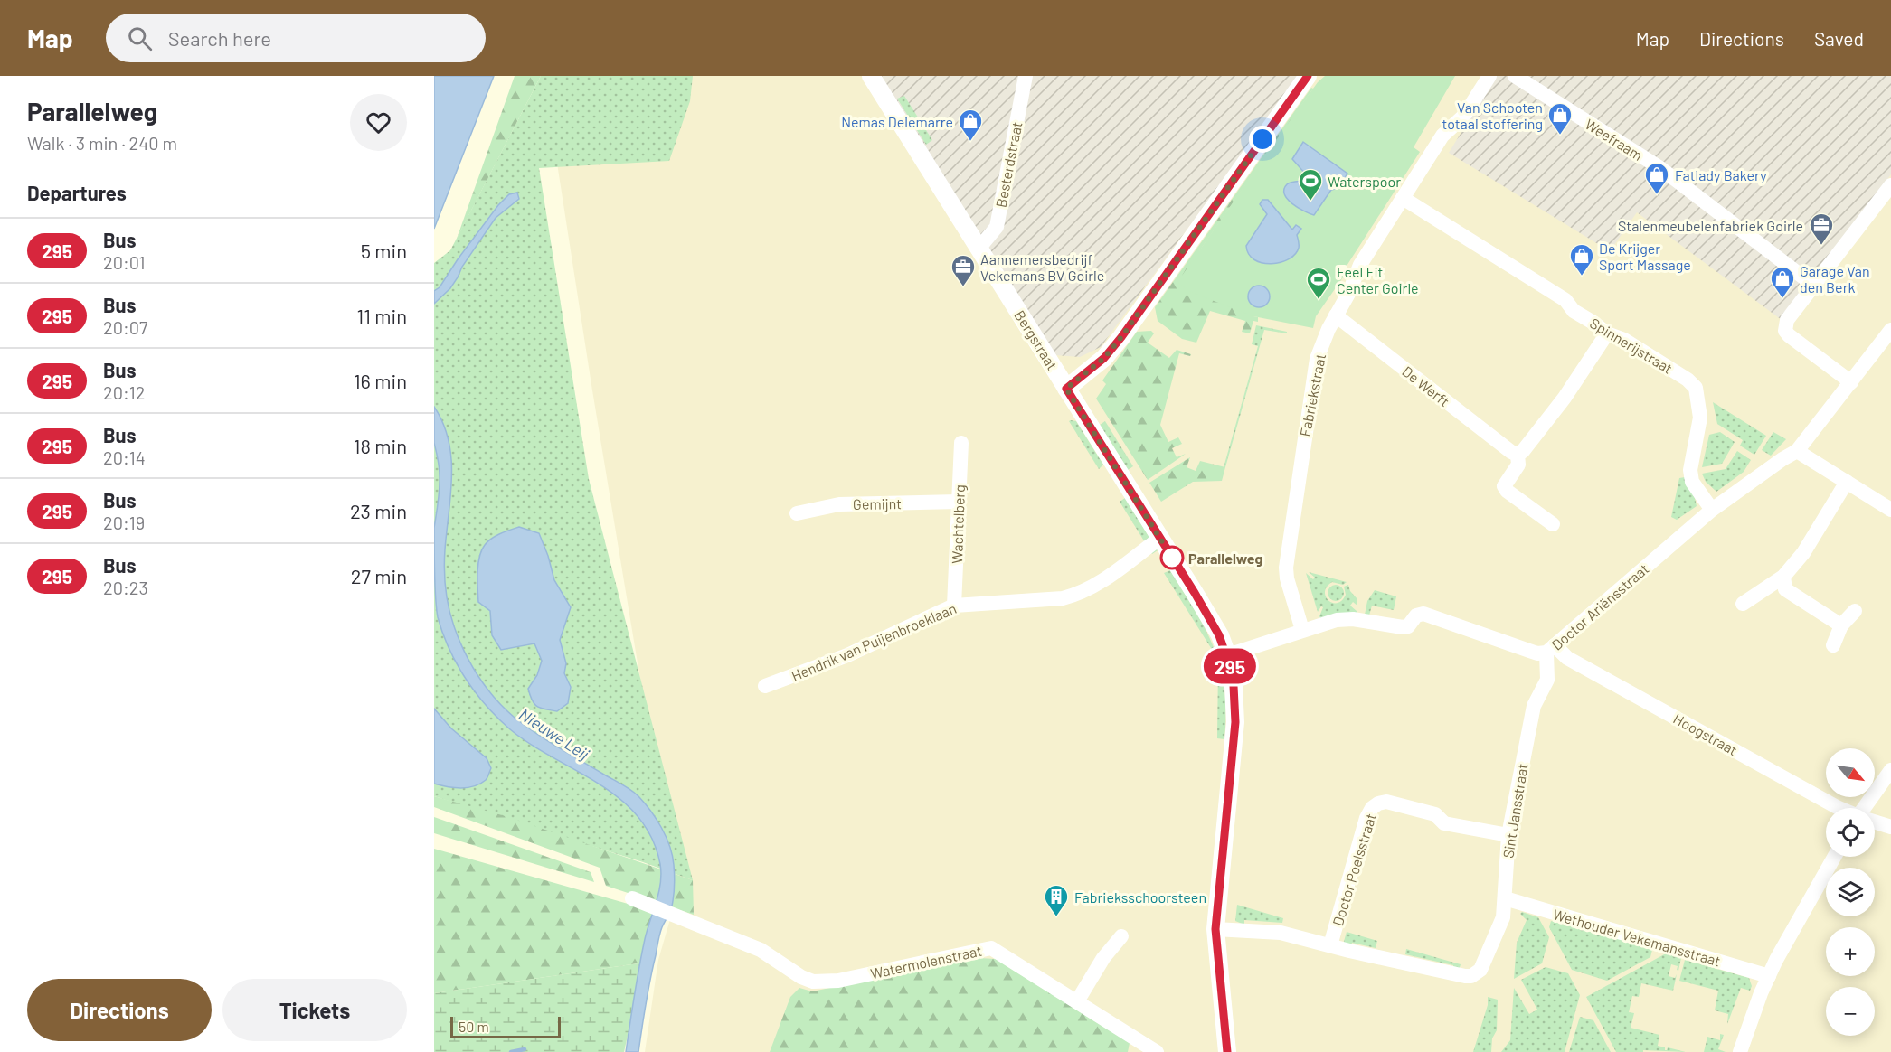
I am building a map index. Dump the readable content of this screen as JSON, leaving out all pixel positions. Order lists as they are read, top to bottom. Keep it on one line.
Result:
{"streets":{"street":["Weefraam","Besterdstraat","Bergstraat","Spinnerijstraat","De Werft","Fabriekstraat","Gemijnt","Wachtelberg","Doctor Ariënsstraat","Hendrik van Puijenbroeklaan","Hoogstraat","Sint Jansstraat","Doctor Poelsstraat","Wethouder Vekemansstraat","Watermolenstraat"]},"crossings":[["Besterdstraat","Bergstraat"],["Bergstraat","Doctor Ariënsstraat"],["Bergstraat","Hendrik van Puijenbroeklaan"],["Spinnerijstraat","Fabriekstraat"],["Spinnerijstraat","Doctor Ariënsstraat"],["De Werft","Fabriekstraat"],["Fabriekstraat","Doctor Ariënsstraat"],["Gemijnt","Wachtelberg"],["Wachtelberg","Hendrik van Puijenbroeklaan"],["Doctor Ariënsstraat","Hoogstraat"],["Doctor Ariënsstraat","Sint Jansstraat"],["Hoogstraat","Sint Jansstraat"],["Sint Jansstraat","Doctor Poelsstraat"],["Sint Jansstraat","Wethouder Vekemansstraat"]],"water":["Nieuwe Leij"],"places":{"shop":["Van Schooten totaal stoffering","Nemas Delemarre","Fatlady Bakery","De Krijger Sport Massage","Garage Van den Berk"],"sports":["Waterspoor","Feel Fit Center Goirle"],"office":["Stalenmeubelenfabriek Goirle","Aannemersbedrijf Vekemans BV Goirle"],"other":["Parallelweg"],"building":["Fabrieksschoorsteen"]},"lines":["bus line 295"],"scale_bar":"50 m","north":"bottom right","page":{"header":"Map","search":"Search here","nav":["Map","Directions","Saved"],"heading":[["Parallelweg","Walk · 3 min · 240 m"],"Departures"],"on_map":"295","list":[{"mark":"295","name":"Bus","note":"20:01","value":"5 min"},{"mark":"295","name":"Bus","note":"20:07","value":"11 min"},{"mark":"295","name":"Bus","note":"20:12","value":"16 min"},{"mark":"295","name":"Bus","note":"20:14","value":"18 min"},{"mark":"295","name":"Bus","note":"20:19","value":"23 min"},{"mark":"295","name":"Bus","note":"20:23","value":"27 min"}],"map_buttons":["+","−"],"buttons":["Directions","Tickets"],"scale":"50 m"}}
